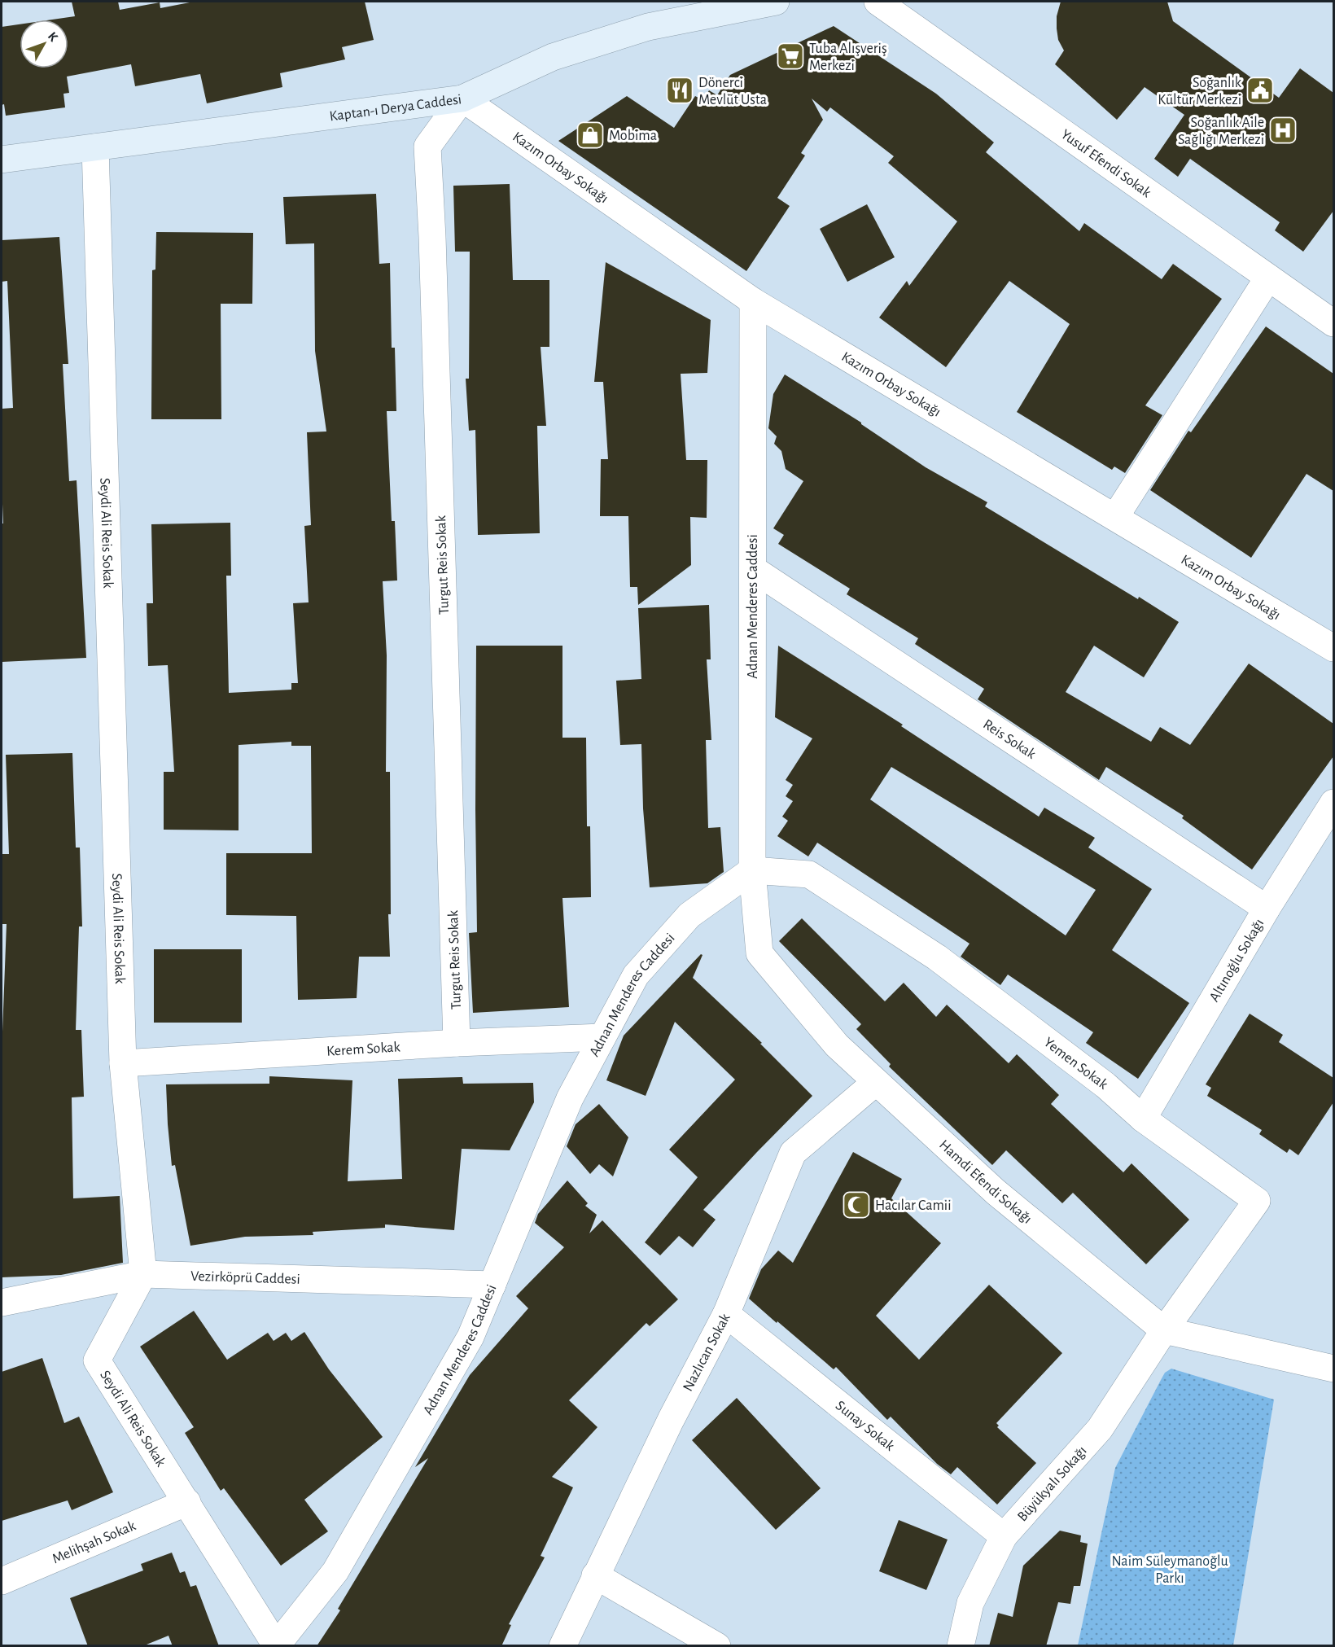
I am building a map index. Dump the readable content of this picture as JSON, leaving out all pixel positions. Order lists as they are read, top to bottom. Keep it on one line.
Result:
{"streets":{"street":["Kaptan-ı Derya Caddesi","Yusuf Efendi Sokak","Kazım Orbay Sokağı","Seydi Ali Reis Sokak","Turgut Reis Sokak","Adnan Menderes Caddesi","Reis Sokak","Altınoğlu Sokağı","Kerem Sokak","Yemen Sokak","Hamdi Efendi Sokağı","Vezirköprü Caddesi","Nazlıcan Sokak","Sunay Sokak","Büyükyalı Sokağı","Melihşah Sokak"]},"crossings":[["Kaptan-ı Derya Caddesi","Kazım Orbay Sokağı"],["Kaptan-ı Derya Caddesi","Seydi Ali Reis Sokak"],["Kaptan-ı Derya Caddesi","Turgut Reis Sokak"],["Kazım Orbay Sokağı","Turgut Reis Sokak"],["Kazım Orbay Sokağı","Adnan Menderes Caddesi"],["Seydi Ali Reis Sokak","Adnan Menderes Caddesi"],["Seydi Ali Reis Sokak","Kerem Sokak"],["Seydi Ali Reis Sokak","Vezirköprü Caddesi"],["Seydi Ali Reis Sokak","Melihşah Sokak"],["Turgut Reis Sokak","Kerem Sokak"],["Adnan Menderes Caddesi","Reis Sokak"],["Adnan Menderes Caddesi","Kerem Sokak"],["Adnan Menderes Caddesi","Yemen Sokak"],["Adnan Menderes Caddesi","Hamdi Efendi Sokağı"],["Adnan Menderes Caddesi","Vezirköprü Caddesi"],["Reis Sokak","Altınoğlu Sokağı"],["Altınoğlu Sokağı","Yemen Sokak"],["Yemen Sokak","Hamdi Efendi Sokağı"],["Yemen Sokak","Büyükyalı Sokağı"],["Hamdi Efendi Sokağı","Nazlıcan Sokak"],["Hamdi Efendi Sokağı","Büyükyalı Sokağı"],["Nazlıcan Sokak","Sunay Sokak"],["Sunay Sokak","Büyükyalı Sokağı"]],"parks":["Naim Süleymanoğlu Parkı"],"places":{"supermarket":["Tuba Alışveriş Merkezi"],"restaurant":["Dönerci Mevlüt Usta"],"public building":["Soğanlık Kültür Merkezi"],"hospital":["Soğanlık Aile Sağlığı Merkezi"],"shop":["Mobima"],"mosque":["Hacılar Camii"]},"north":"top right"}
